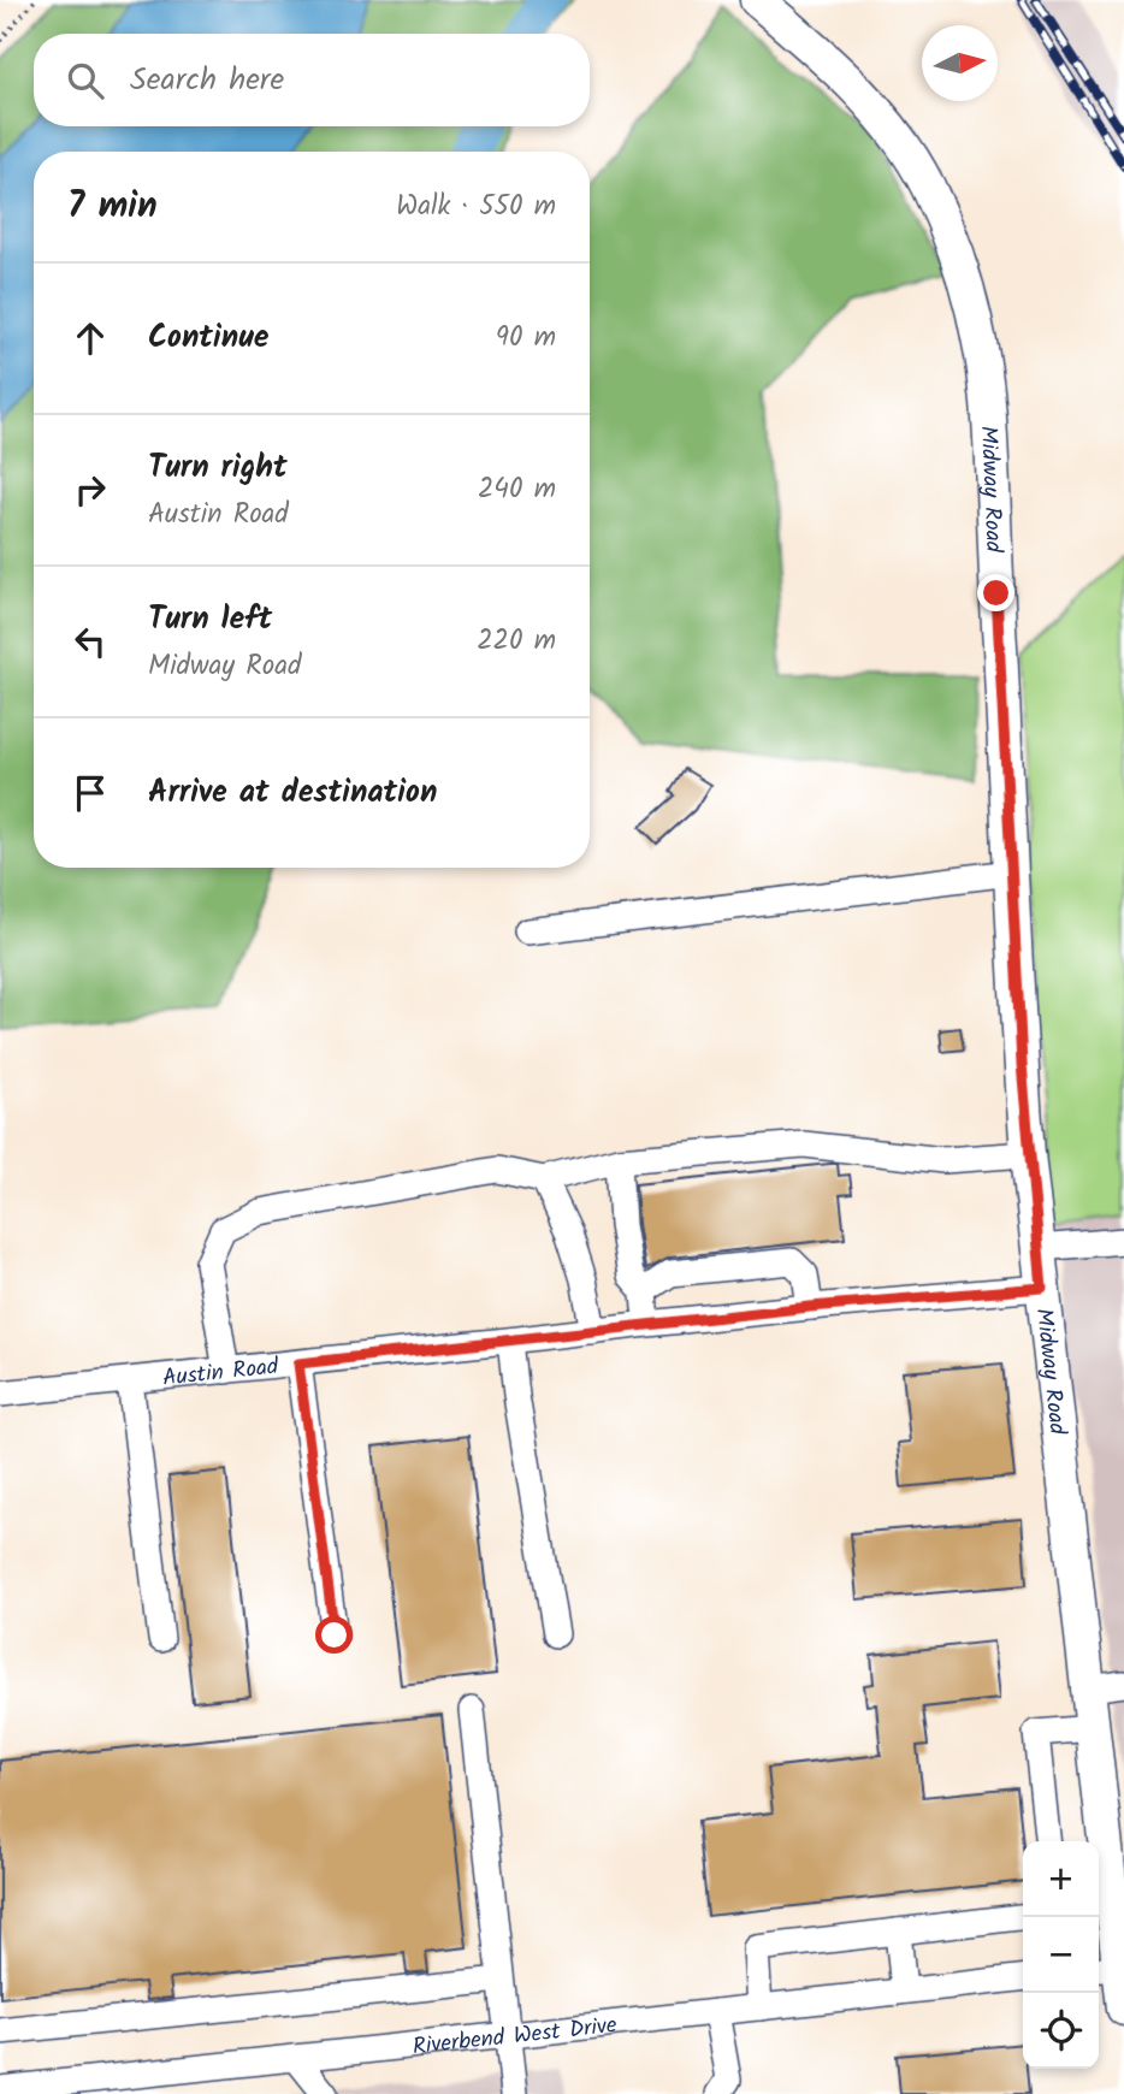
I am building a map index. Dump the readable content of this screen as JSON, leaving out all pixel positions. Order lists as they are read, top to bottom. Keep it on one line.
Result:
{"streets":{"main road":["Midway Road"],"street":["Austin Road","Riverbend West Drive"]},"crossings":[["Midway Road","Austin Road"]],"north":"right","page":{"search":"Search here","heading":["7 min","Walk · 550 m"],"list":[["Continue","90 m"],["Turn right","Austin Road","240 m"],["Turn left","Midway Road","220 m"],"Arrive at destination"],"map_buttons":["+","−"]}}
